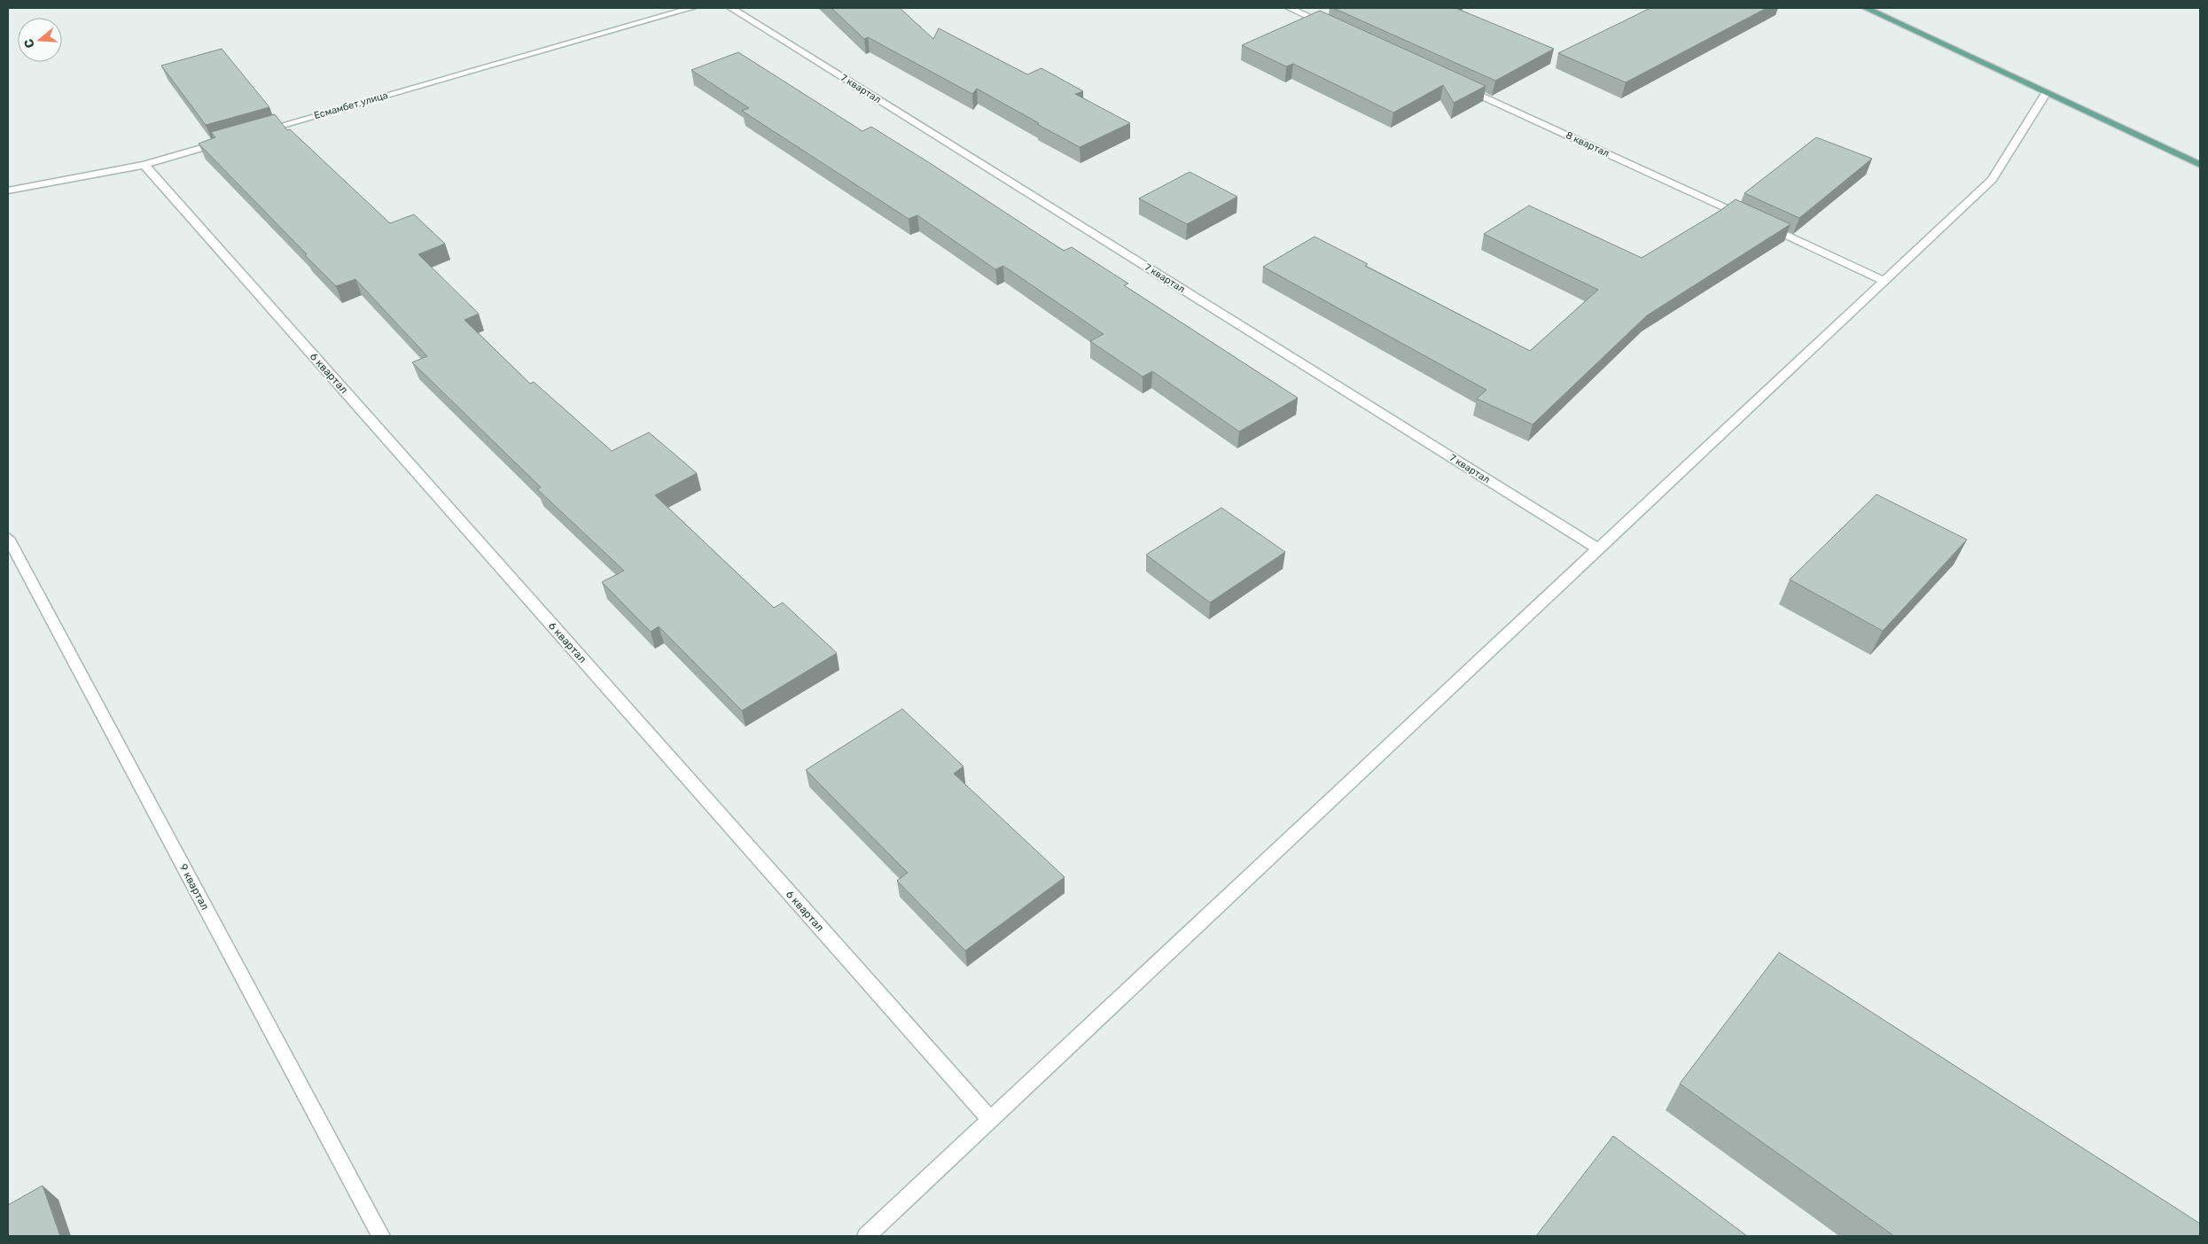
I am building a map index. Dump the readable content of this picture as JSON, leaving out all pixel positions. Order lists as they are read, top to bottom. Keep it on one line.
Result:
{"streets":{"street":["7 квартал","Есмамбет улица","8 квартал","6 квартал","9 квартал"]},"north":"left"}
